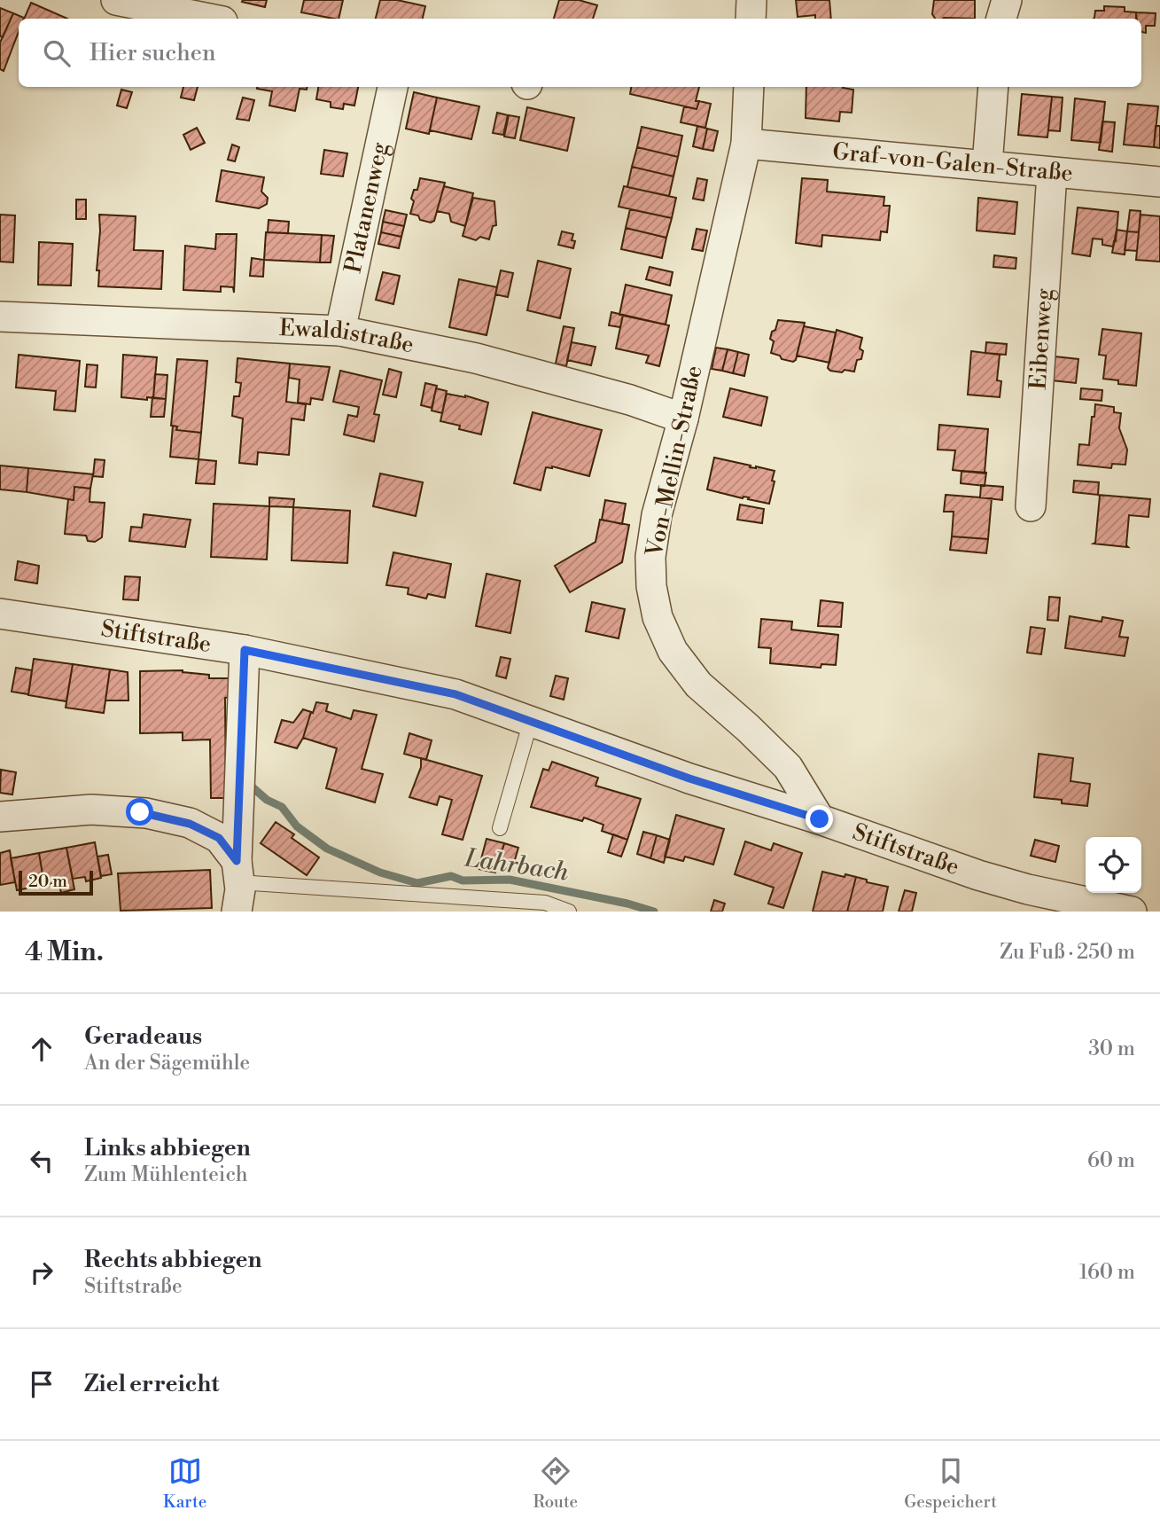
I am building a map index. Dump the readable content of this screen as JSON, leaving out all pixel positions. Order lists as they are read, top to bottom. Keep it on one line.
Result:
{"streets":{"street":["Graf-von-Galen-Straße","Platanenweg","Ewaldistraße","Eibenweg","Von-Mellin-Straße","Stiftstraße"]},"crossings":[["Graf-von-Galen-Straße","Eibenweg"],["Graf-von-Galen-Straße","Von-Mellin-Straße"],["Platanenweg","Ewaldistraße"],["Ewaldistraße","Von-Mellin-Straße"],["Von-Mellin-Straße","Stiftstraße"]],"water":["Lahrbach"],"scale_bar":"20 m","page":{"search":"Hier suchen","scale":"20 m","heading":["4 Min.","Zu Fuß · 250 m"],"list":[["Geradeaus","An der Sägemühle","30 m"],["Links abbiegen","Zum Mühlenteich","60 m"],["Rechts abbiegen","Stiftstraße","160 m"],"Ziel erreicht"],"nav":["Karte","Route","Gespeichert"]}}
